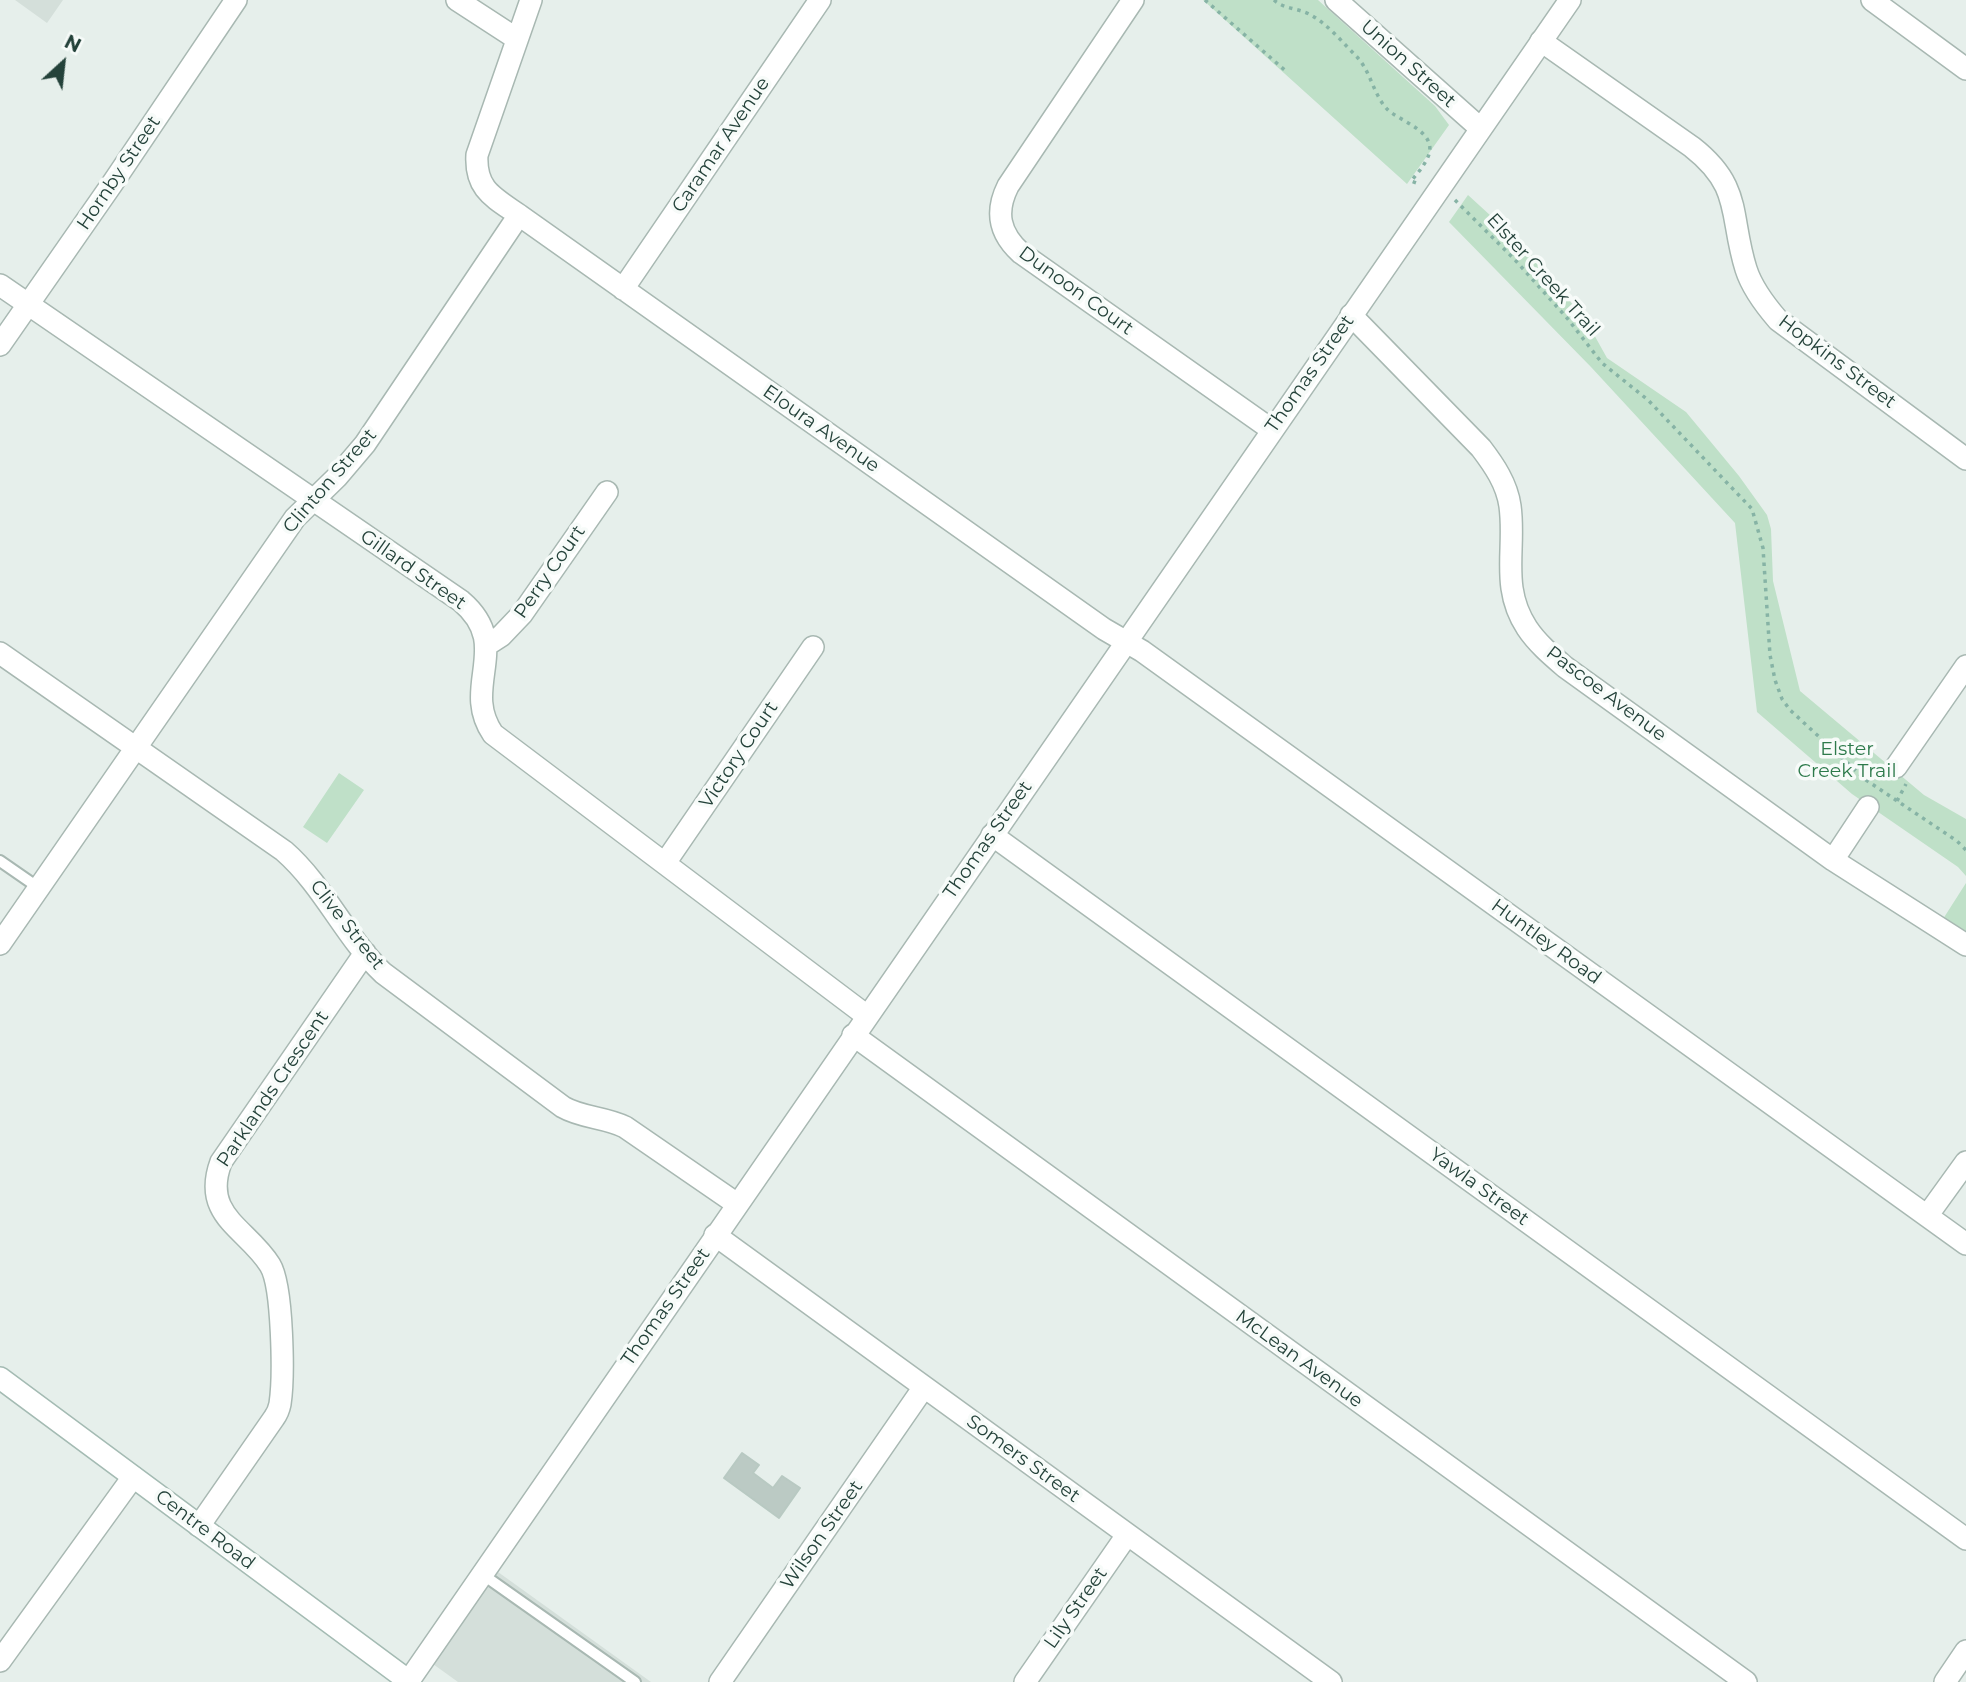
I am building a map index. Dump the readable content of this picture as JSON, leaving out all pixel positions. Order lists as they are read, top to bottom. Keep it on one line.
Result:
{"streets":{"street":["Union Street","Caramar Avenue","Hornby Street","Dunoon Court","Hopkins Street","Thomas Street","Eloura Avenue","Clinton Street","Gillard Street","Perry Court","Pascoe Avenue","Victory Court","Clive Street","Huntley Road","Parklands Crescent","Yawla Street","McLean Avenue","Somers Street","Centre Road","Wilson Street","Lily Street"],"path":["Elster Creek Trail"]},"crossings":[["Union Street","Thomas Street"],["Caramar Avenue","Eloura Avenue"],["Hornby Street","Gillard Street"],["Dunoon Court","Thomas Street"],["Hopkins Street","Thomas Street"],["Thomas Street","Eloura Avenue"],["Thomas Street","Pascoe Avenue"],["Thomas Street","Clive Street"],["Thomas Street","Huntley Road"],["Thomas Street","Yawla Street"],["Thomas Street","McLean Avenue"],["Thomas Street","Somers Street"],["Thomas Street","Centre Road"],["Eloura Avenue","Clinton Street"],["Eloura Avenue","Huntley Road"],["Clinton Street","Gillard Street"],["Clinton Street","Clive Street"],["Gillard Street","Perry Court"],["Clive Street","Parklands Crescent"],["Parklands Crescent","Centre Road"],["Somers Street","Wilson Street"],["Somers Street","Lily Street"]],"parks":["Elster Creek Trail"],"north":"top right"}
